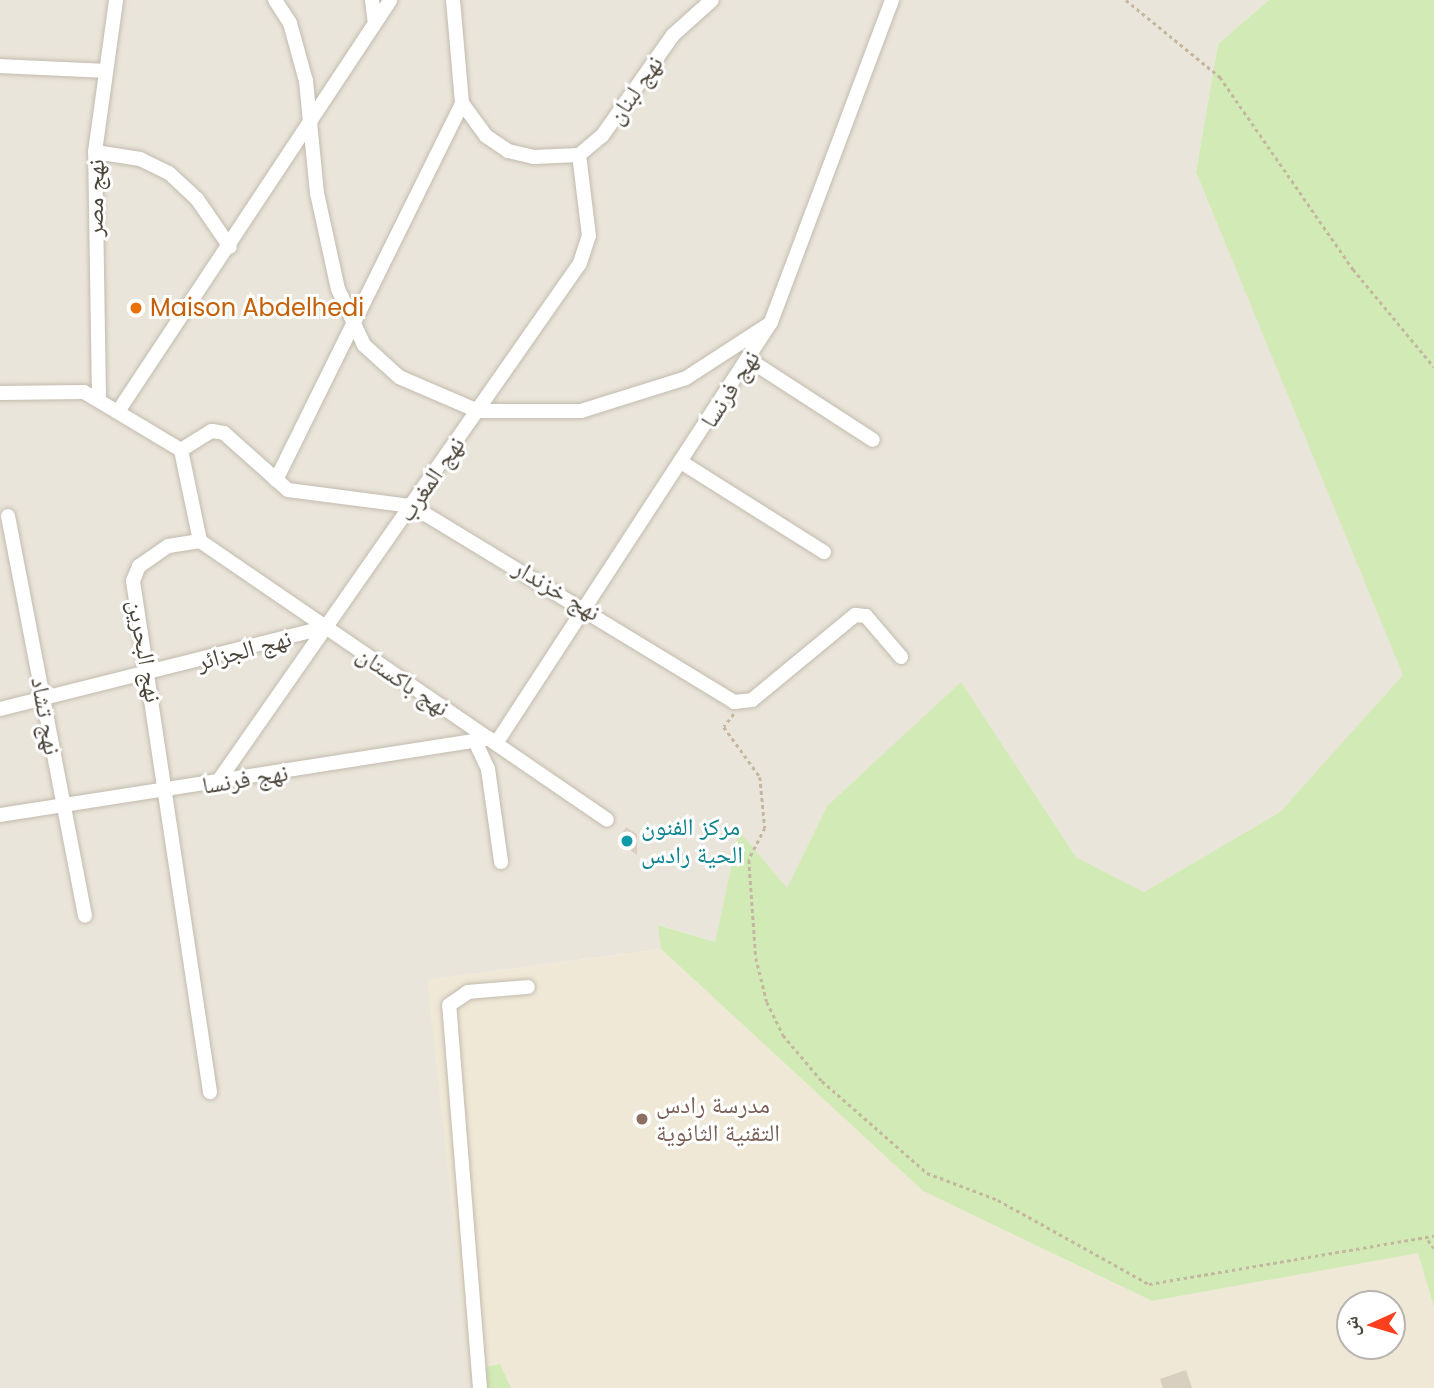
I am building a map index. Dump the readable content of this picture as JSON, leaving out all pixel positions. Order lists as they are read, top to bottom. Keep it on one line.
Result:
{"streets":{"street":["نهج لبنان","نهج مصر","نهج فرنسا","نهج المغرب","نهج خزندار","نهج الجزائر","نهج البحرين","نهج باكستان","نهج تشاد"]},"crossings":[["نهج لبنان","نهج المغرب"],["نهج فرنسا","نهج المغرب"],["نهج فرنسا","نهج خزندار"],["نهج فرنسا","نهج البحرين"],["نهج فرنسا","نهج باكستان"],["نهج فرنسا","نهج تشاد"],["نهج المغرب","نهج خزندار"],["نهج المغرب","نهج الجزائر"],["نهج المغرب","نهج باكستان"],["نهج الجزائر","نهج البحرين"],["نهج الجزائر","نهج باكستان"],["نهج الجزائر","نهج تشاد"],["نهج البحرين","نهج باكستان"]],"places":["Maison Abdelhedi","مركز الفنون الحية رادس","مدرسة رادس التقنية الثانوية"],"north":"left"}
